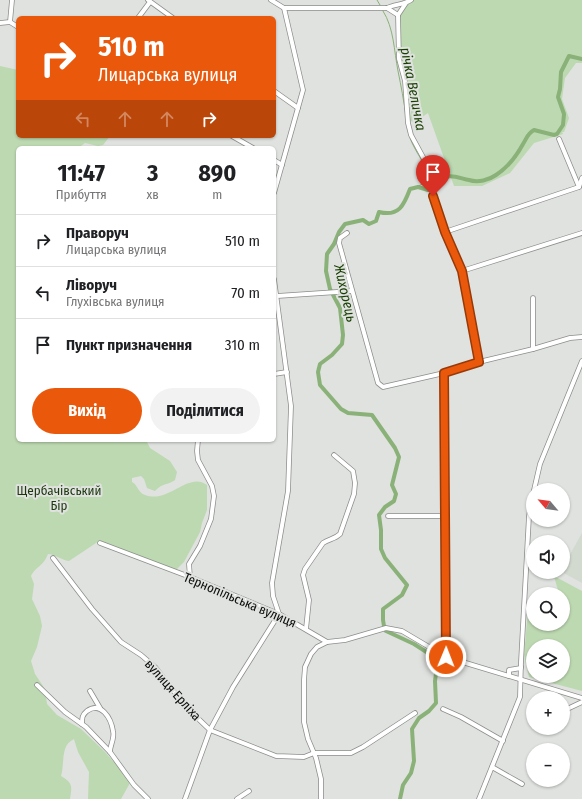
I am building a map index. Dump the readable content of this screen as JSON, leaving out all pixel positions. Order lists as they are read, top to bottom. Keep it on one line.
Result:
{"streets":{"street":["Тернопільська вулиця","вулиця Ерліха"]},"water":["річка Величка","Жихорець"],"parks":["Щербачівський Бір"],"north":"top left","page":{"turn":["510 m","Лицарська вулиця"],"eta":["11:47","Прибуття","3","хв","890","m"],"list":[{"name":"Праворуч","note":"Лицарська вулиця","value":"510 m"},{"name":"Ліворуч","note":"Глухівська вулиця","value":"70 m"},{"name":"Пункт призначення","value":"310 m"}],"buttons":["Вихід","Поділитися"],"map_buttons":["+","−"]}}
